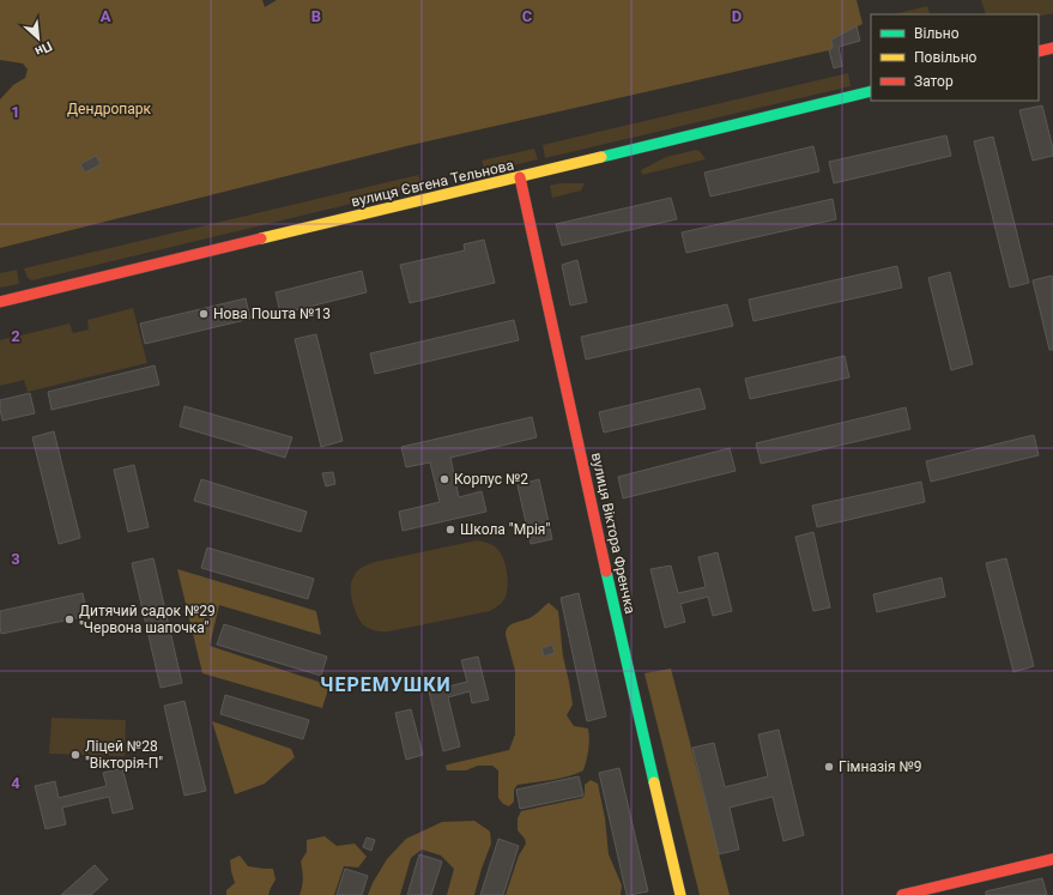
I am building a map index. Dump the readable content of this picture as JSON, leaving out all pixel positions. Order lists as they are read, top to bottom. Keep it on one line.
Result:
{"streets":{"main road":["вулиця Євгена Тельнова","вулиця Віктора Френчка"]},"crossings":[["вулиця Євгена Тельнова","вулиця Віктора Френчка"]],"districts":["ЧЕРЕМУШКИ"],"parks":["Дендропарк"],"places":["Нова Пошта №13","Корпус №2","Школа \"Мрія\"","Дитячий садок №29 \"Червона шапочка\"","Ліцей №28 \"Вікторія-П\"","Гімназія №9"],"legend":["Вільно","Повільно","Затор"],"north":"bottom right","grid":{"columns":["A","B","C","D"],"rows":["1","2","3","4"]}}
